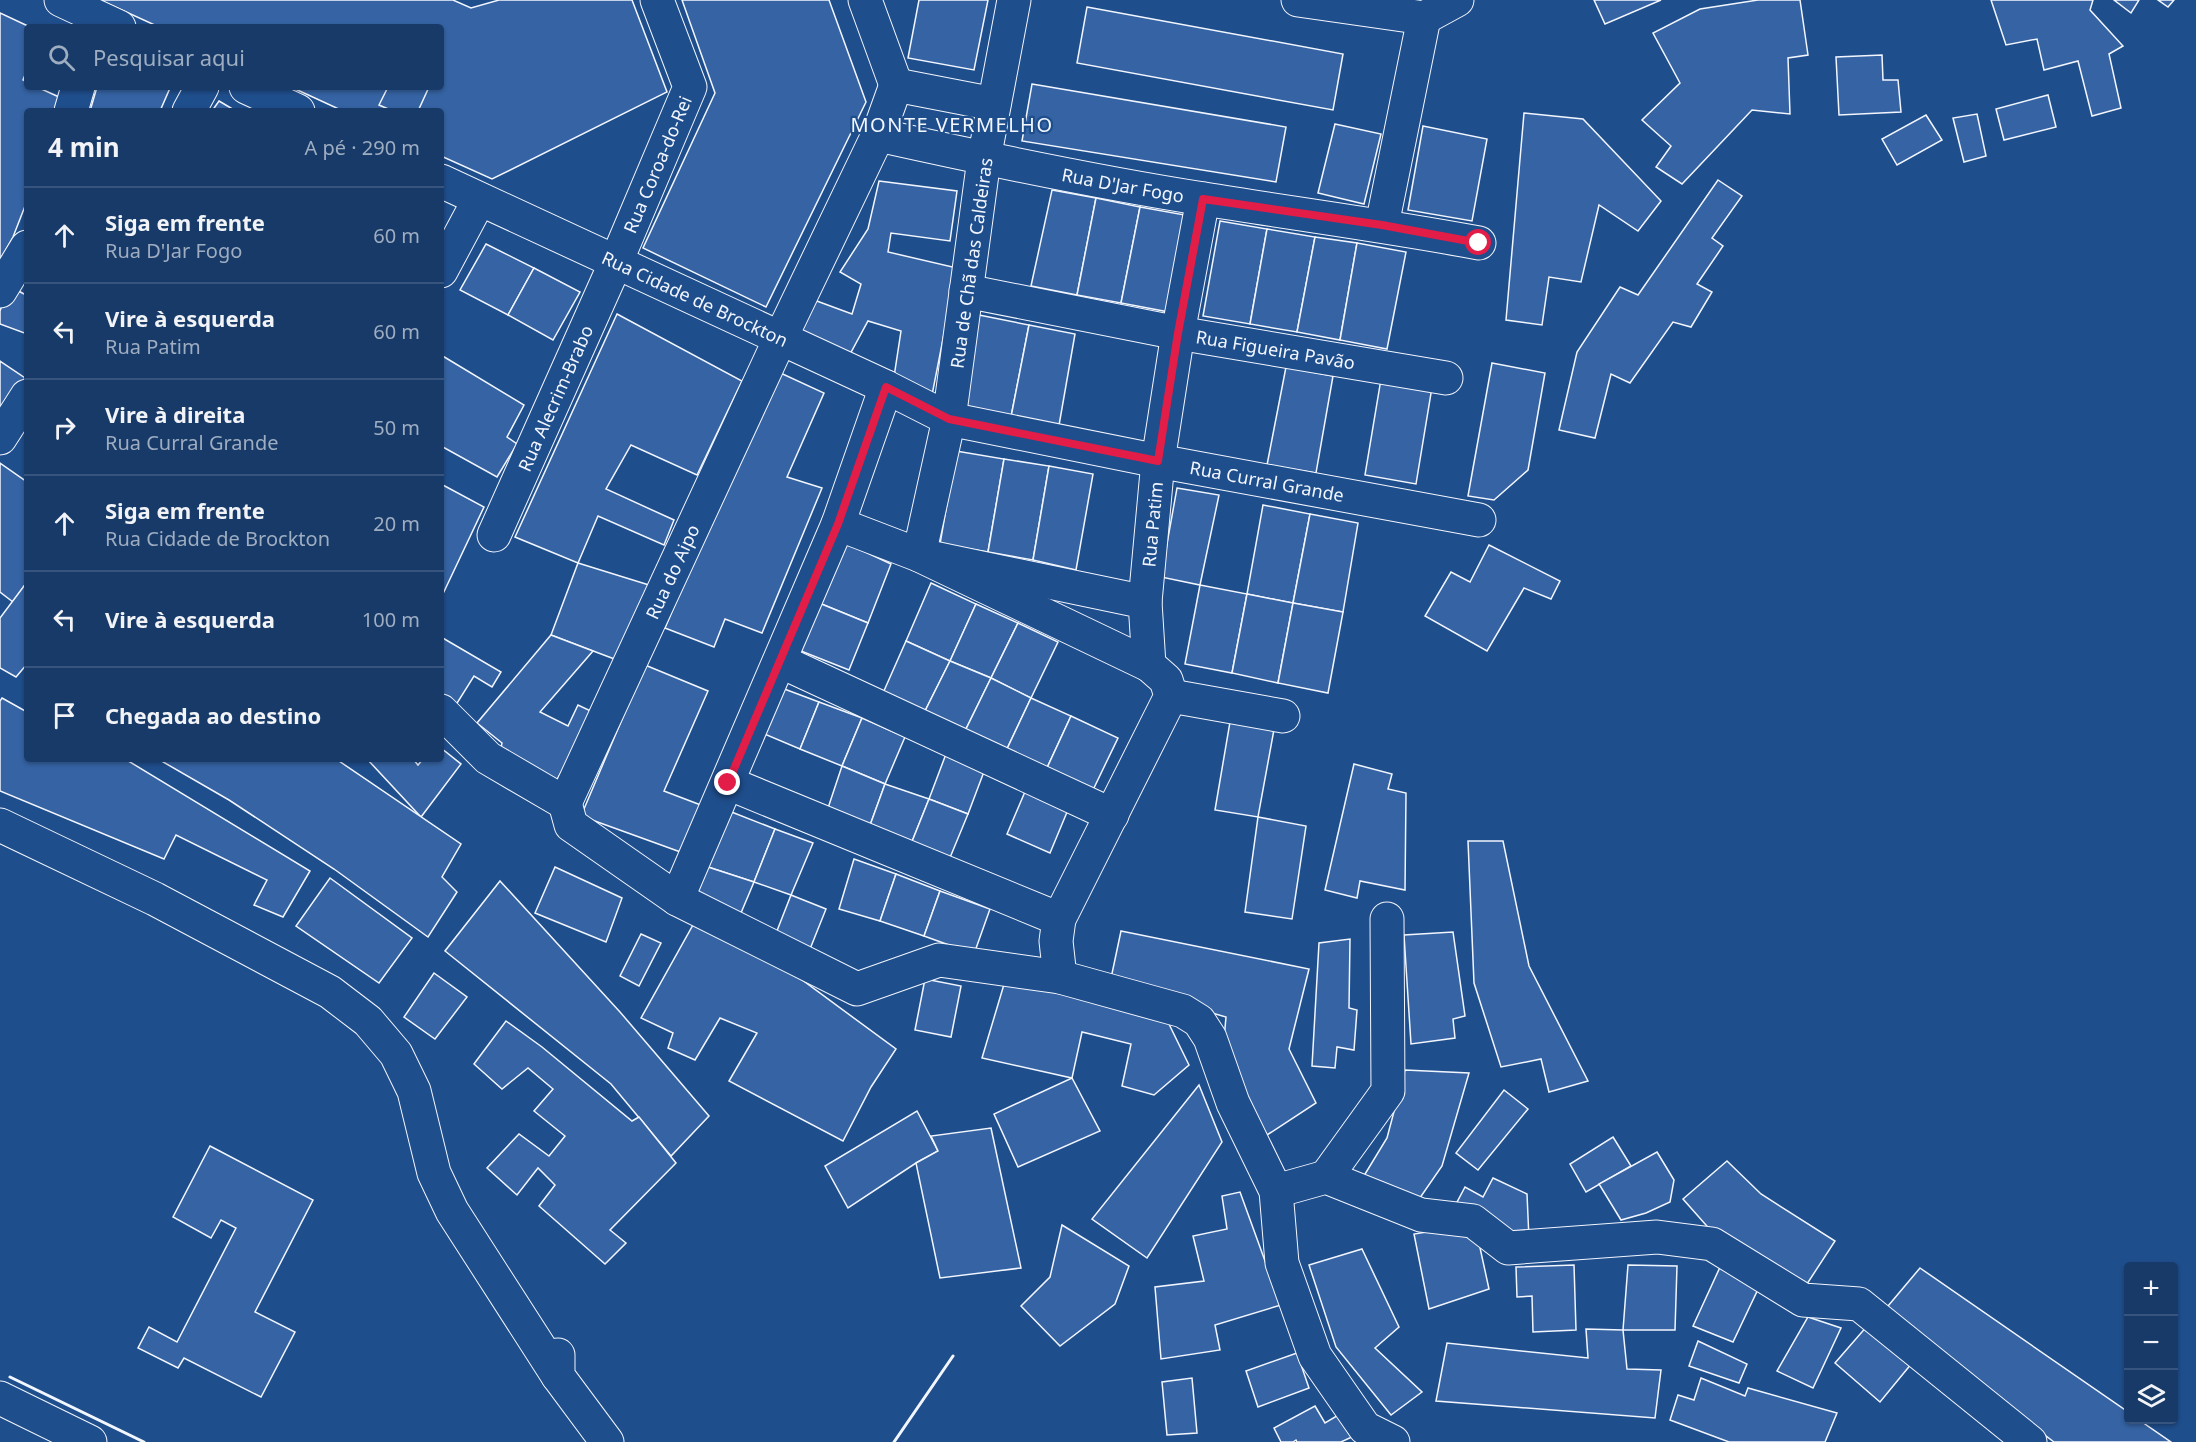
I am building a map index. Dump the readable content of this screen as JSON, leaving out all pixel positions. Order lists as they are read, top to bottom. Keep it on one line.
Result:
{"streets":{"street":["Rua Coroa-do-Rei","Rua D'Jar Fogo","Rua de Chã das Caldeiras","Rua Cidade de Brockton","Rua Figueira Pavão","Rua Alecrim-Brabo","Rua Curral Grande","Rua Patim","Rua do Aipo"]},"crossings":[["Rua Coroa-do-Rei","Rua Cidade de Brockton"],["Rua Coroa-do-Rei","Rua Alecrim-Brabo"],["Rua D'Jar Fogo","Rua de Chã das Caldeiras"],["Rua D'Jar Fogo","Rua Patim"],["Rua D'Jar Fogo","Rua do Aipo"],["Rua de Chã das Caldeiras","Rua Cidade de Brockton"],["Rua de Chã das Caldeiras","Rua Figueira Pavão"],["Rua de Chã das Caldeiras","Rua Curral Grande"],["Rua Cidade de Brockton","Rua Alecrim-Brabo"],["Rua Cidade de Brockton","Rua Curral Grande"],["Rua Cidade de Brockton","Rua do Aipo"],["Rua Figueira Pavão","Rua Patim"],["Rua Curral Grande","Rua Patim"]],"districts":["MONTE VERMELHO"],"page":{"search":"Pesquisar aqui","heading":["4 min","A pé · 290 m"],"list":[["Siga em frente","Rua D'Jar Fogo","60 m"],["Vire à esquerda","Rua Patim","60 m"],["Vire à direita","Rua Curral Grande","50 m"],["Siga em frente","Rua Cidade de Brockton","20 m"],["Vire à esquerda","100 m"],"Chegada ao destino"],"map_buttons":["+","−"]}}
